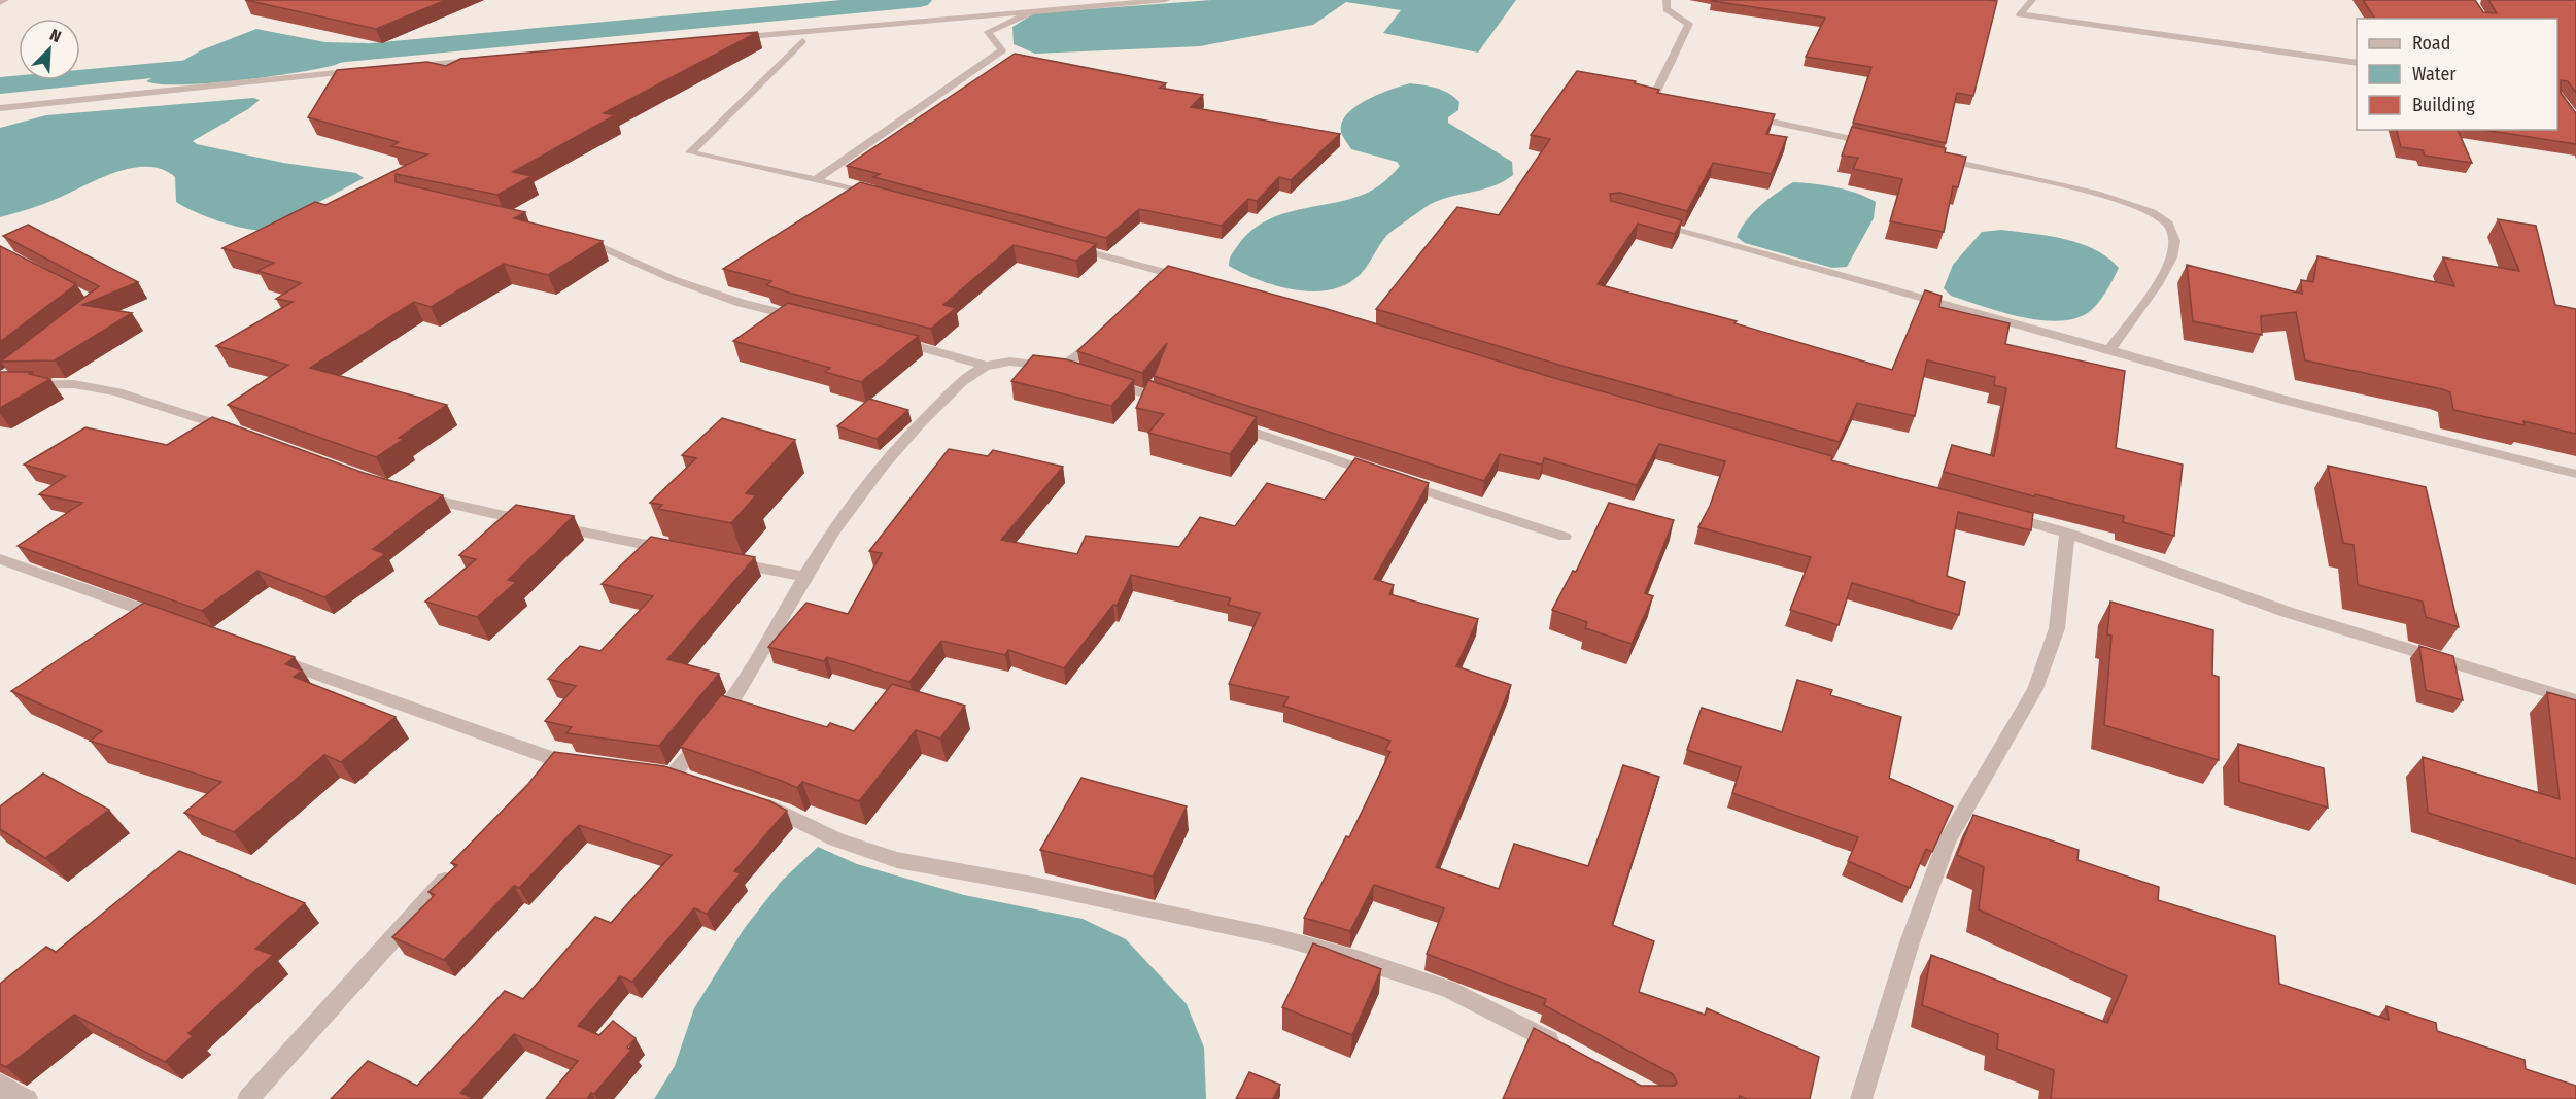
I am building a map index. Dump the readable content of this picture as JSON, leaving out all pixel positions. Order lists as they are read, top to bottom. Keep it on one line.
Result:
{"legend":["Road","Water","Building"],"north":"top right"}
